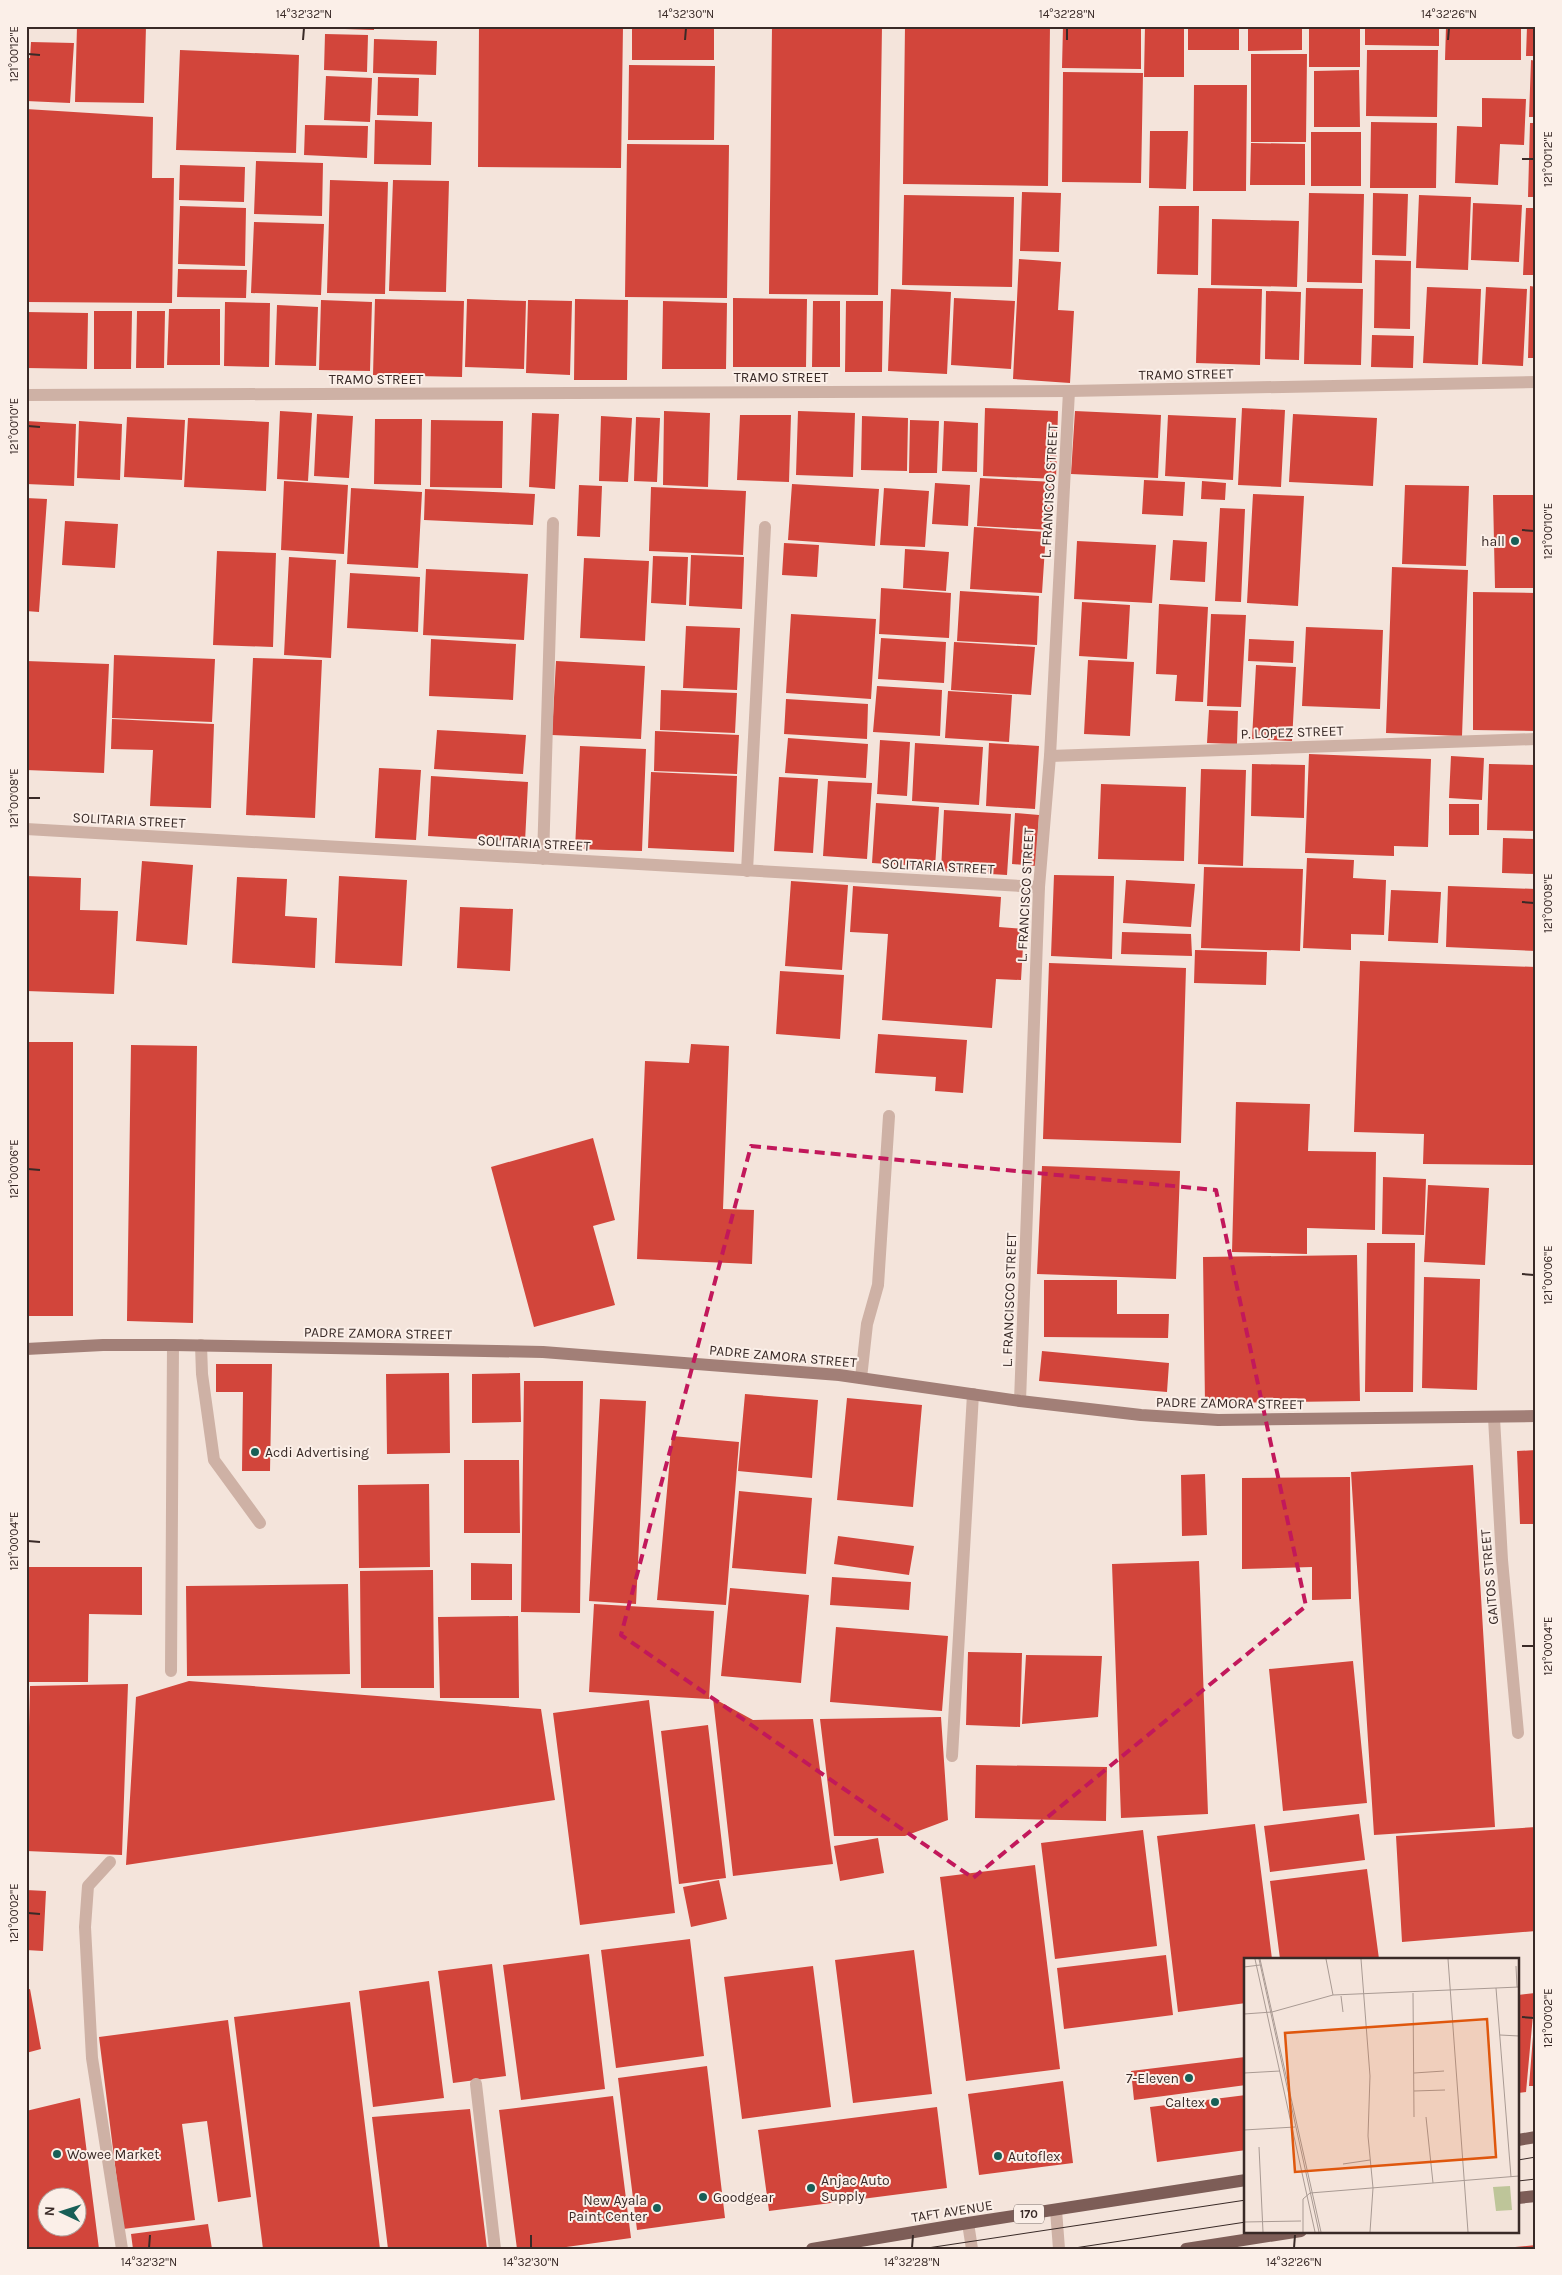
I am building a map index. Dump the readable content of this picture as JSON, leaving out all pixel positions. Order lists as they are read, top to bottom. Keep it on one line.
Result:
{"streets":{"main road":["TAFT AVENUE","170"],"street":["TRAMO STREET","L. FRANCISCO STREET","P. LOPEZ STREET","SOLITARIA STREET","PADRE ZAMORA STREET","GAITOS STREET"]},"crossings":[["TRAMO STREET","L. FRANCISCO STREET"],["L. FRANCISCO STREET","P. LOPEZ STREET"],["L. FRANCISCO STREET","SOLITARIA STREET"],["L. FRANCISCO STREET","PADRE ZAMORA STREET"],["PADRE ZAMORA STREET","GAITOS STREET"]],"places":["hall","Acdi Advertising","7-Eleven","Caltex","Wowee Market","Autoflex","Anjac Auto Supply","Goodgear","New Ayala Paint Center"],"north":"left","coordinates":["14°32'32\"N","14°32'30\"N","14°32'28\"N","14°32'26\"N","121°00'12\"E","121°00'10\"E","121°00'08\"E","121°00'06\"E","121°00'04\"E","121°00'02\"E"]}
